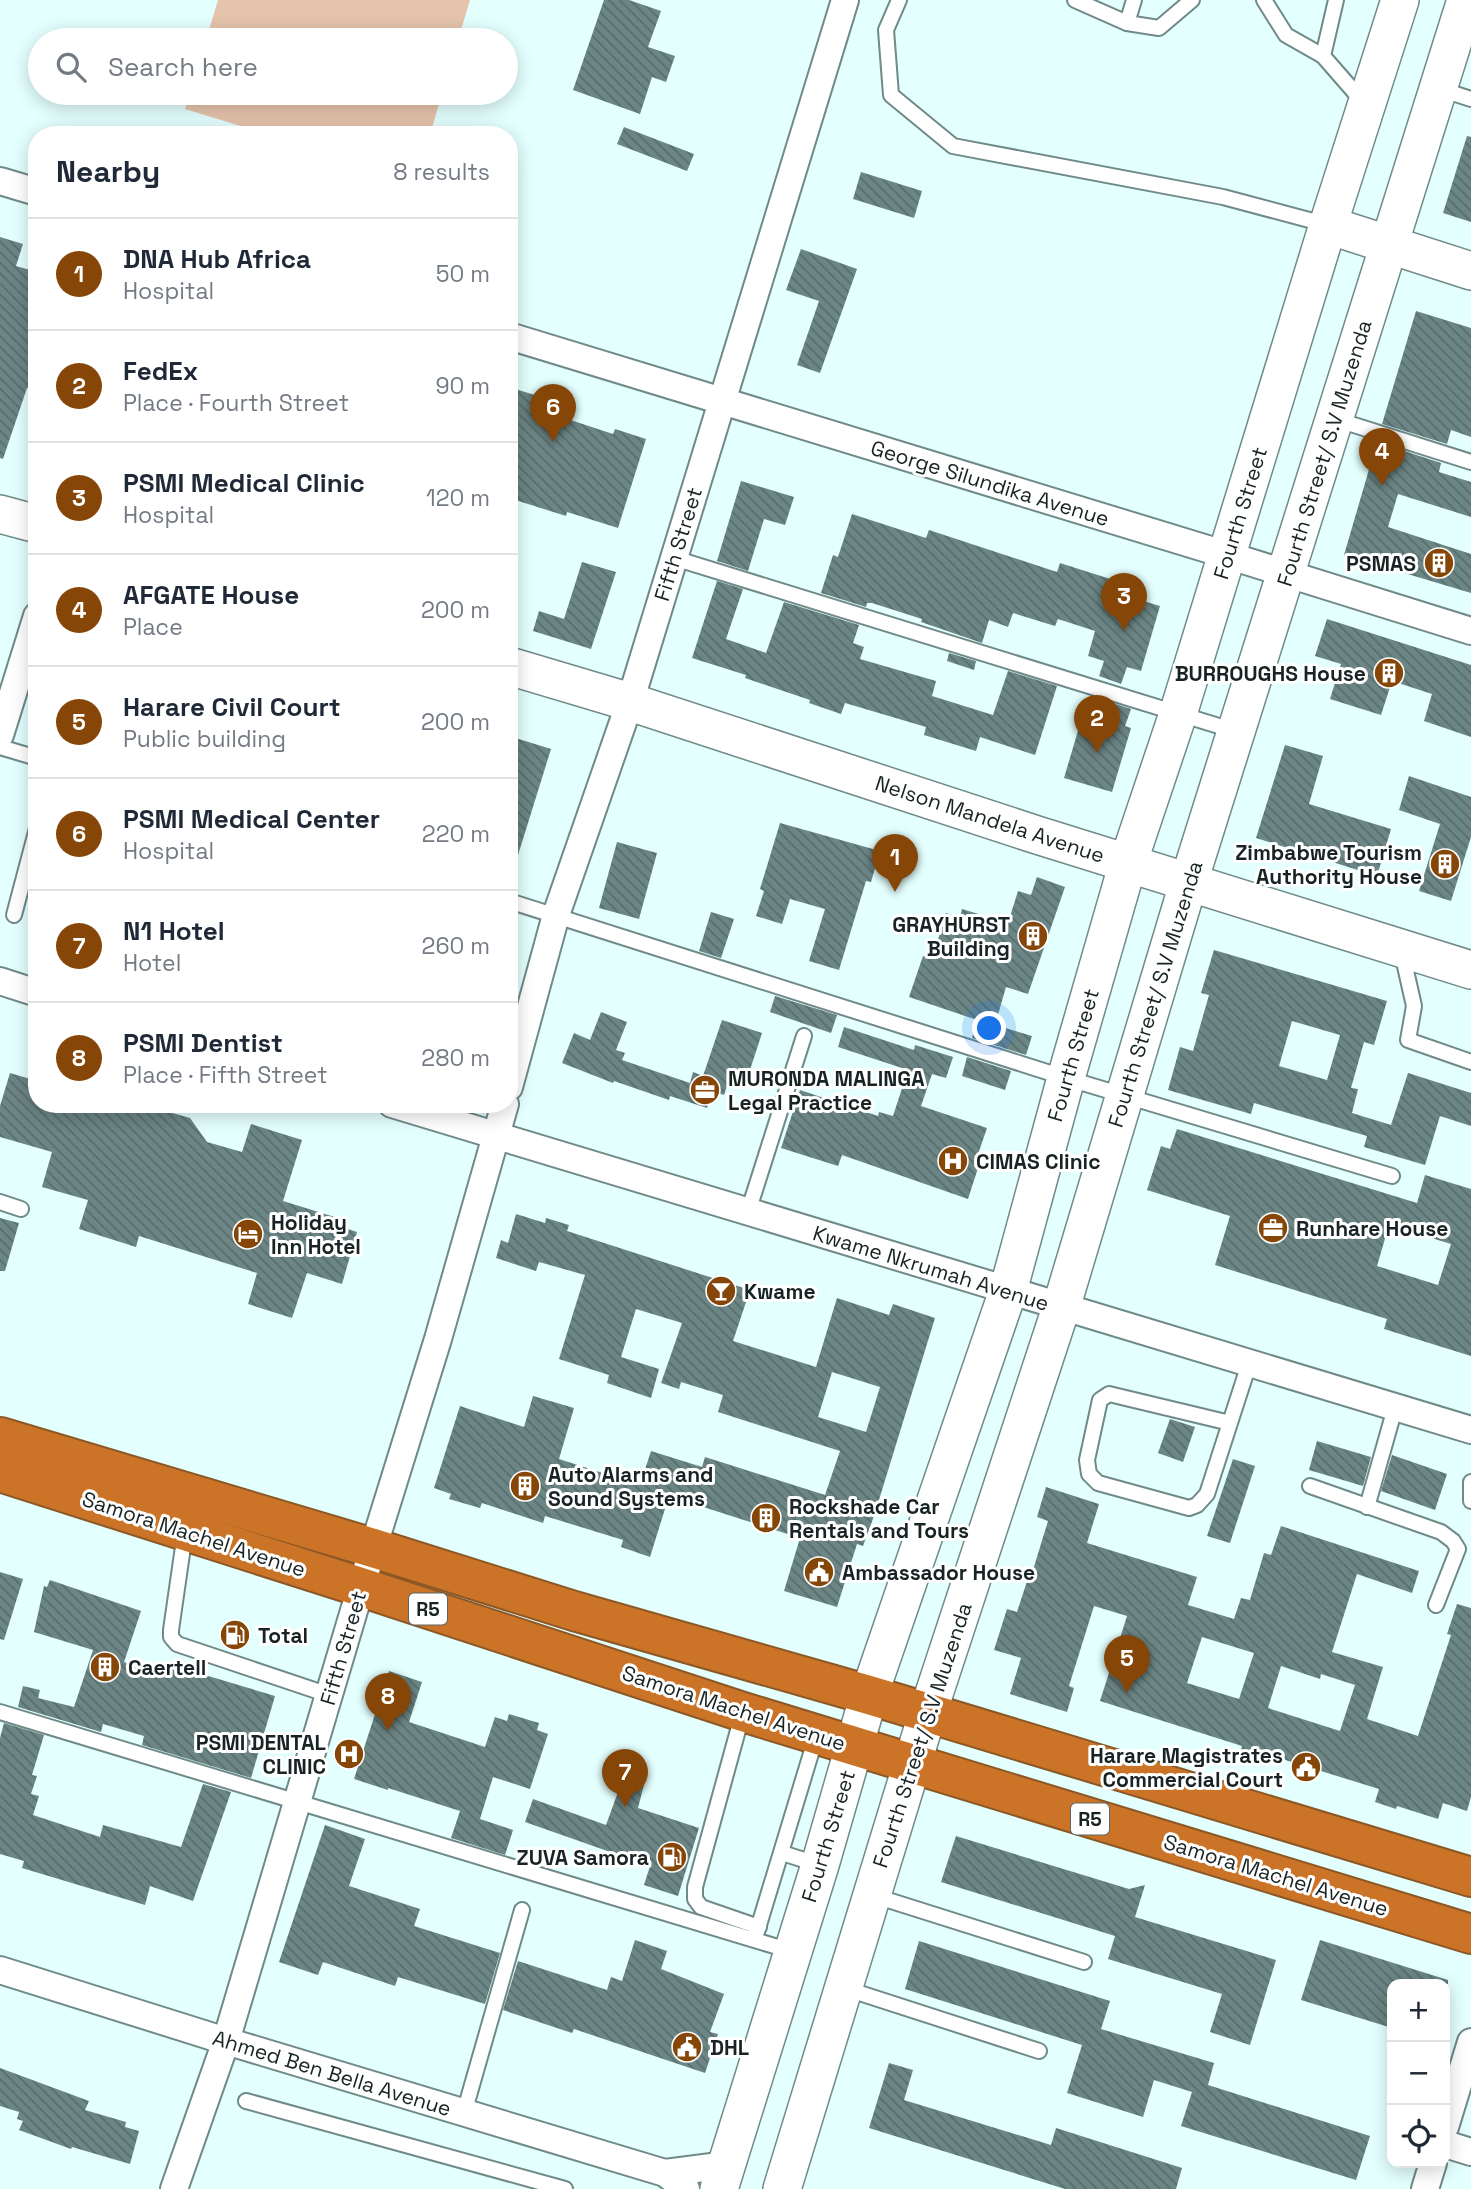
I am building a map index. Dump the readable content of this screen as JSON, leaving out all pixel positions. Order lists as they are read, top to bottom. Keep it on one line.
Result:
{"streets":{"highway":["Samora Machel Avenue","R5"],"main road":["Fourth Street/ S.V Muzenda","Fourth Street","Nelson Mandela Avenue","Ahmed Ben Bella Avenue"],"street":["George Silundika Avenue","Fifth Street","Kwame Nkrumah Avenue"]},"crossings":[["Fourth Street/ S.V Muzenda","George Silundika Avenue"],["Fourth Street/ S.V Muzenda","Nelson Mandela Avenue"],["Fourth Street/ S.V Muzenda","Kwame Nkrumah Avenue"],["Fourth Street/ S.V Muzenda","Samora Machel Avenue"],["Fourth Street/ S.V Muzenda","Ahmed Ben Bella Avenue"],["George Silundika Avenue","Fourth Street"],["George Silundika Avenue","Fifth Street"],["Fourth Street","Nelson Mandela Avenue"],["Fourth Street","Kwame Nkrumah Avenue"],["Fourth Street","Samora Machel Avenue"],["Fourth Street","Ahmed Ben Bella Avenue"],["Fifth Street","Nelson Mandela Avenue"],["Fifth Street","Kwame Nkrumah Avenue"],["Fifth Street","Samora Machel Avenue"],["Fifth Street","Ahmed Ben Bella Avenue"]],"places":{"building":["PSMAS","BURROUGHS House","Zimbabwe Tourism Authority House","GRAYHURST Building","Auto Alarms and Sound Systems","Rockshade Car Rentals and Tours","Caertell"],"office":["MURONDA MALINGA Legal Practice","Runhare House"],"hospital":["CIMAS Clinic","PSMI DENTAL CLINIC"],"hotel":["Holiday Inn Hotel"],"bar":["Kwame"],"public building":["Ambassador House","Harare Magistrates Commercial Court","DHL"],"fuel station":["Total","ZUVA Samora"]},"page":{"search":"Search here","heading":["Nearby","8 results"],"list":[{"mark":"1","name":"DNA Hub Africa","note":"Hospital","value":"50 m"},{"mark":"2","name":"FedEx","note":"Place · Fourth Street","value":"90 m"},{"mark":"3","name":"PSMI Medical Clinic","note":"Hospital","value":"120 m"},{"mark":"4","name":"AFGATE House","note":"Place","value":"200 m"},{"mark":"5","name":"Harare Civil Court","note":"Public building","value":"200 m"},{"mark":"6","name":"PSMI Medical Center","note":"Hospital","value":"220 m"},{"mark":"7","name":"N1 Hotel","note":"Hotel","value":"260 m"},{"mark":"8","name":"PSMI Dentist","note":"Place · Fifth Street","value":"280 m"}],"pins":["6","4","3","2","1","5","8","7"],"map_buttons":["+","−"]}}
